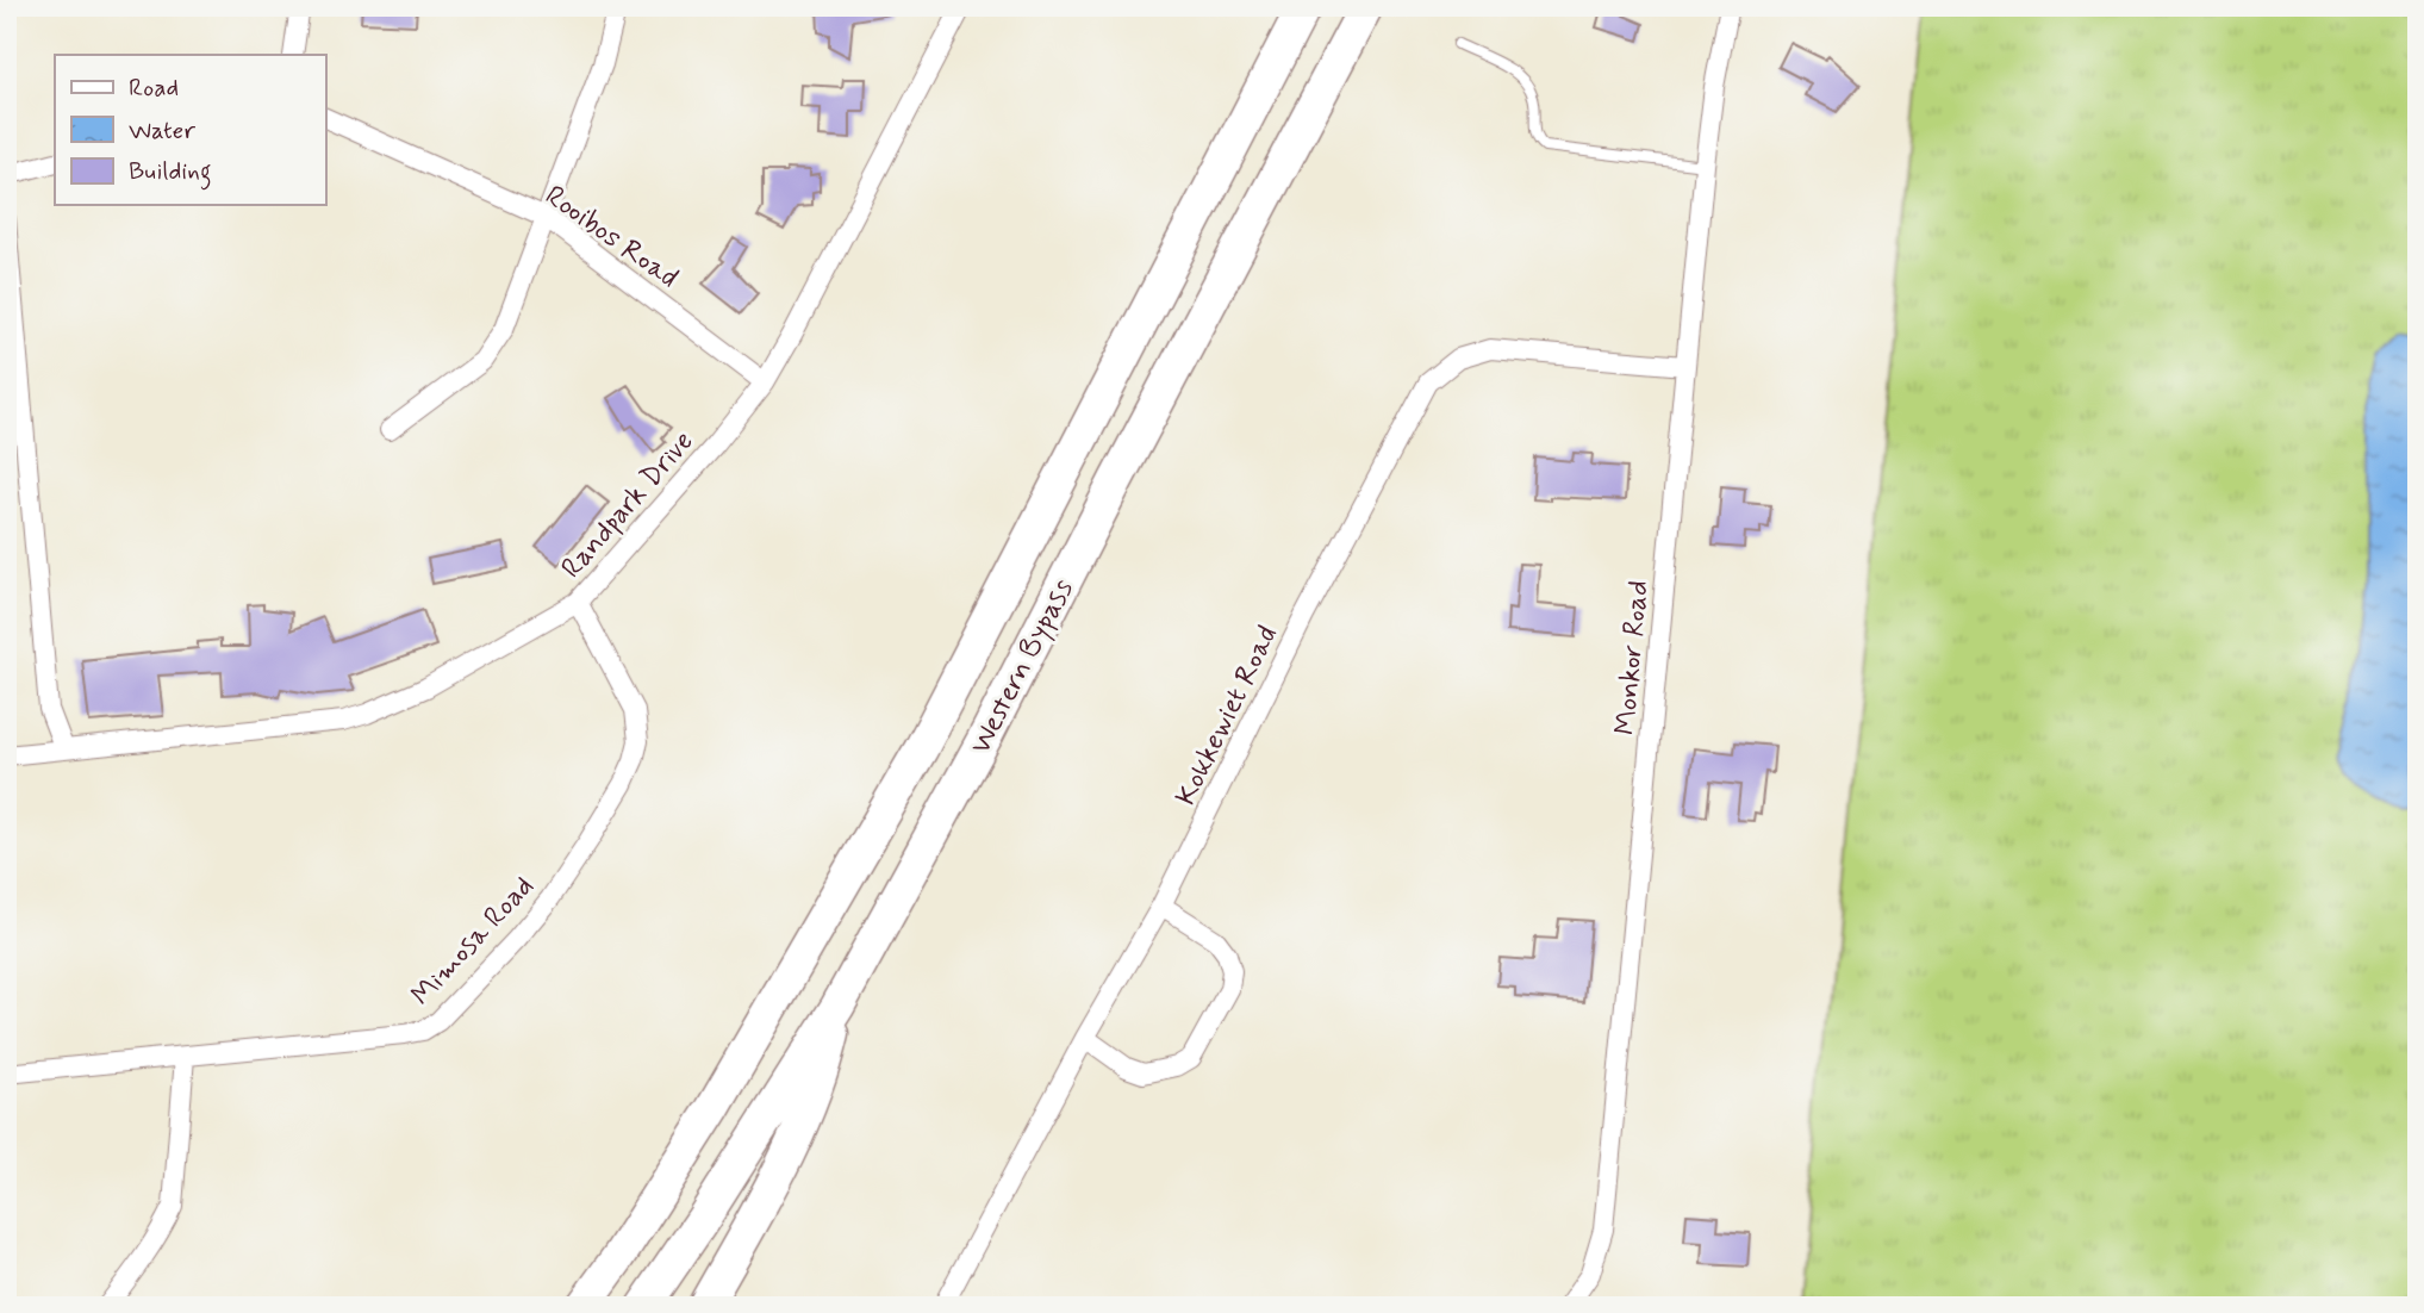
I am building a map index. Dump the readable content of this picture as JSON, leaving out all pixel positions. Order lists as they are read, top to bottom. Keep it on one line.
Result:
{"streets":{"highway":["Western Bypass"],"street":["Rooibos Road","Randpark Drive","Monkor Road","Kokkewiet Road","Mimosa Road"]},"crossings":[["Rooibos Road","Randpark Drive"],["Randpark Drive","Mimosa Road"],["Monkor Road","Kokkewiet Road"]],"legend":["Road","Water","Building"]}
